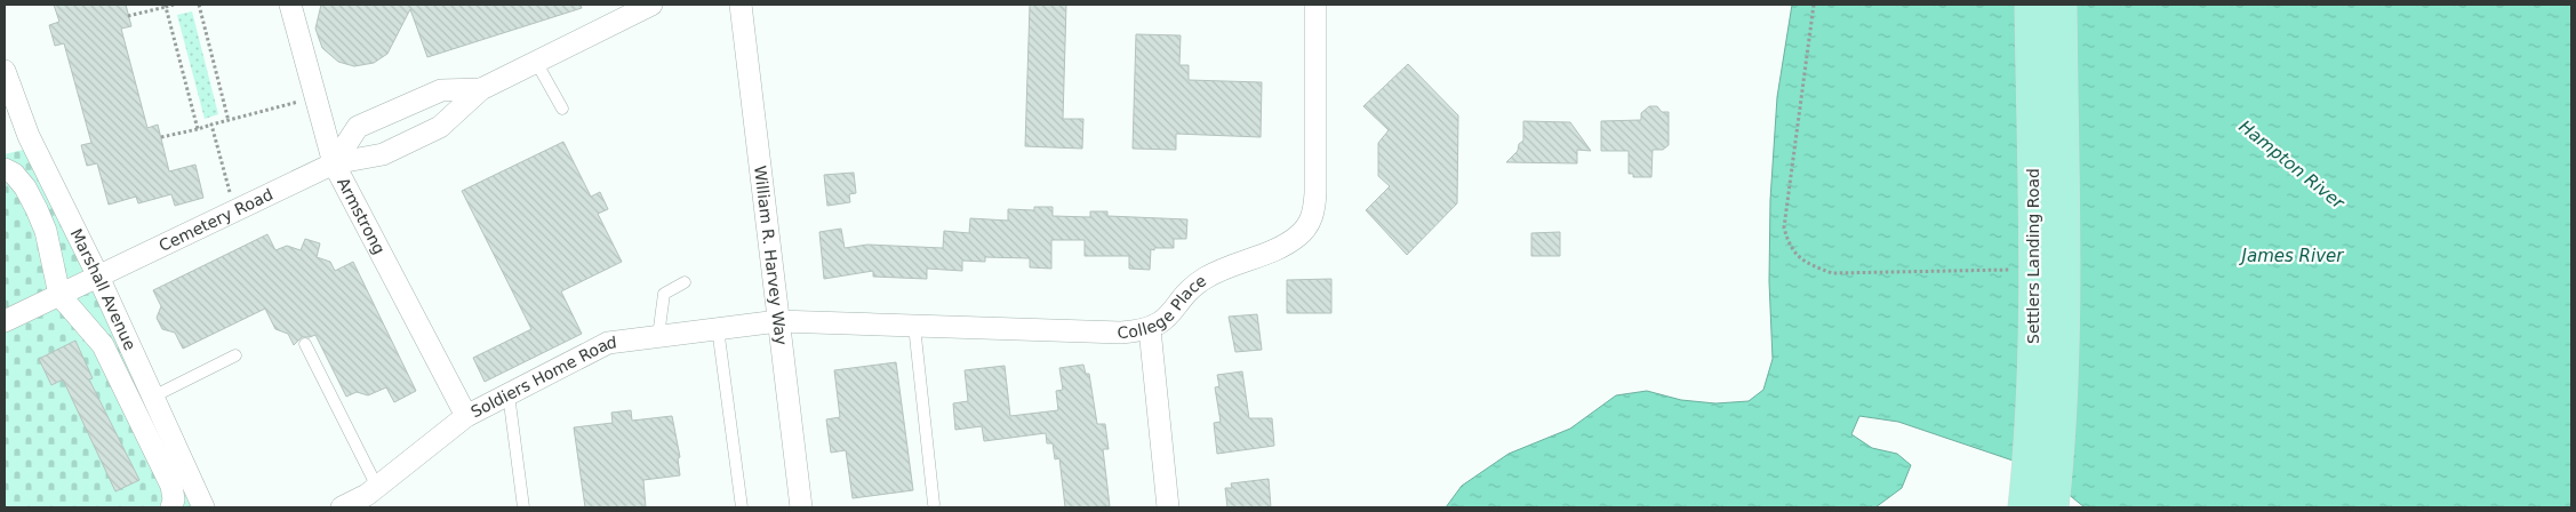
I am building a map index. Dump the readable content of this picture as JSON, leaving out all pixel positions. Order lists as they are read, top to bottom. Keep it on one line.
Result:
{"streets":{"main road":["Settlers Landing Road"],"street":["Armstrong","Cemetery Road","William R. Harvey Way","Marshall Avenue","College Place","Soldiers Home Road"]},"crossings":[["Armstrong","Cemetery Road"],["Armstrong","Soldiers Home Road"],["Cemetery Road","Marshall Avenue"],["William R. Harvey Way","College Place"],["William R. Harvey Way","Soldiers Home Road"],["College Place","Soldiers Home Road"]],"water":["Hampton River","James River"]}
